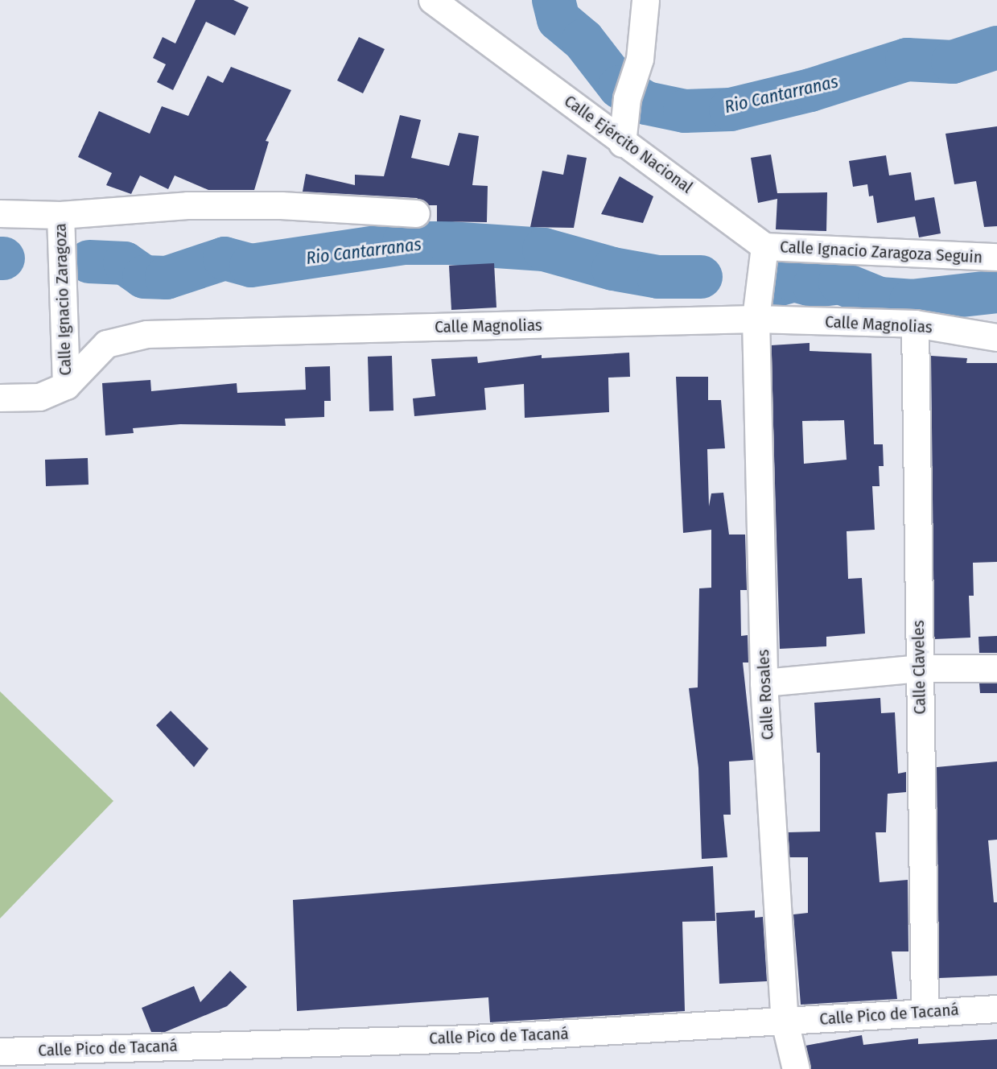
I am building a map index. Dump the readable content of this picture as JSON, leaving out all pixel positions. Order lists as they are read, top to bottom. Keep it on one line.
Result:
{"streets":{"street":["Calle Ejército Nacional","Calle Ignacio Zaragoza Seguin","Calle Ignacio Zaragoza","Calle Magnolias","Calle Claveles","Calle Rosales","Calle Pico de Tacaná"]},"crossings":[["Calle Ejército Nacional","Calle Ignacio Zaragoza Seguin"],["Calle Ignacio Zaragoza","Calle Magnolias"],["Calle Magnolias","Calle Claveles"],["Calle Magnolias","Calle Rosales"],["Calle Claveles","Calle Pico de Tacaná"],["Calle Rosales","Calle Pico de Tacaná"]],"water":["Rio Cantarranas"]}
